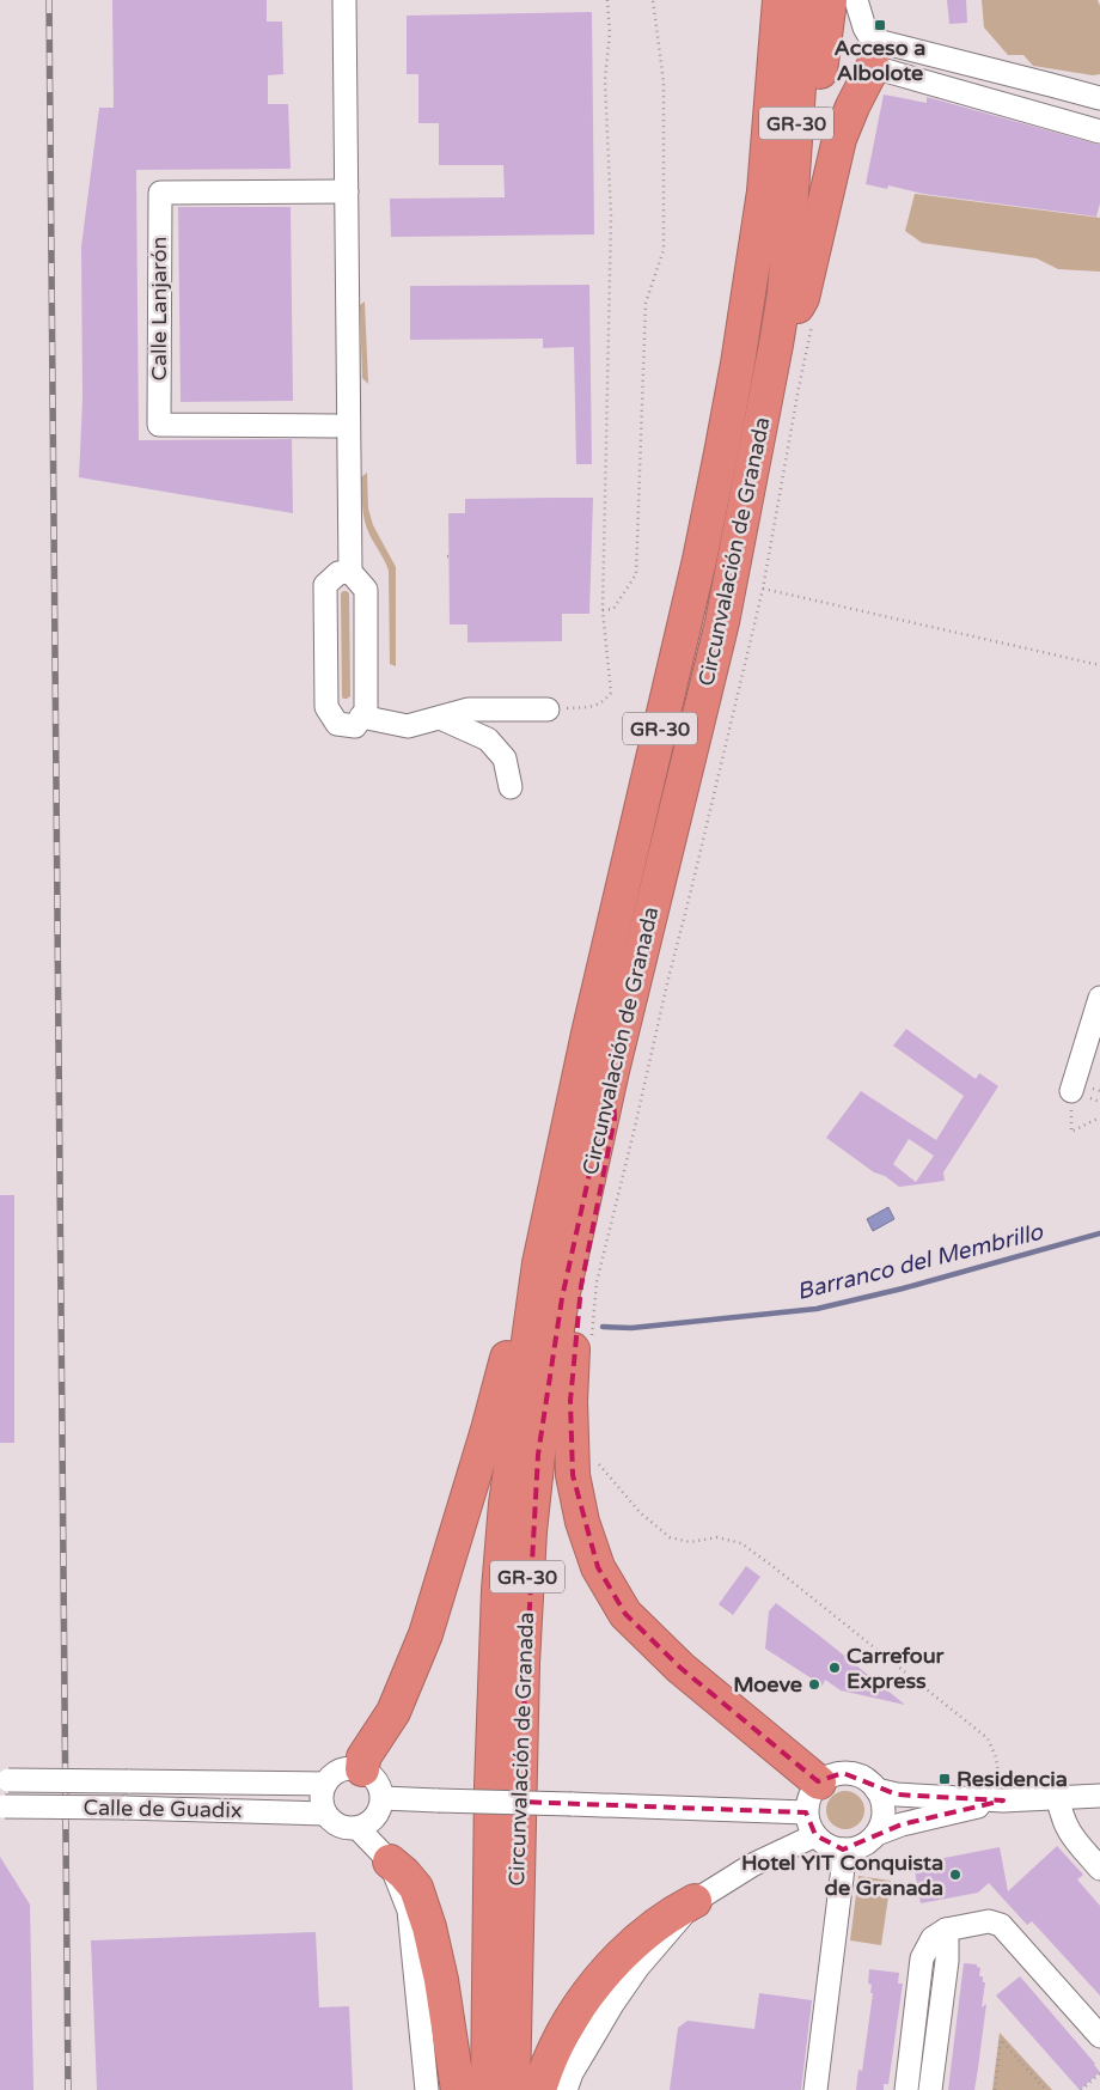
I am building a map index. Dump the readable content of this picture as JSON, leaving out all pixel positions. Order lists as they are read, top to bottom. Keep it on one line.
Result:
{"streets":{"highway":["GR-30","Circunvalación de Granada"],"street":["Calle Lanjarón","Calle de Guadix"]},"water":["Barranco del Membrillo"],"places":{"transit":["Acceso a Albolote","Residencia"],"other":["Carrefour Express","Moeve","Hotel YIT Conquista de Granada"]}}
